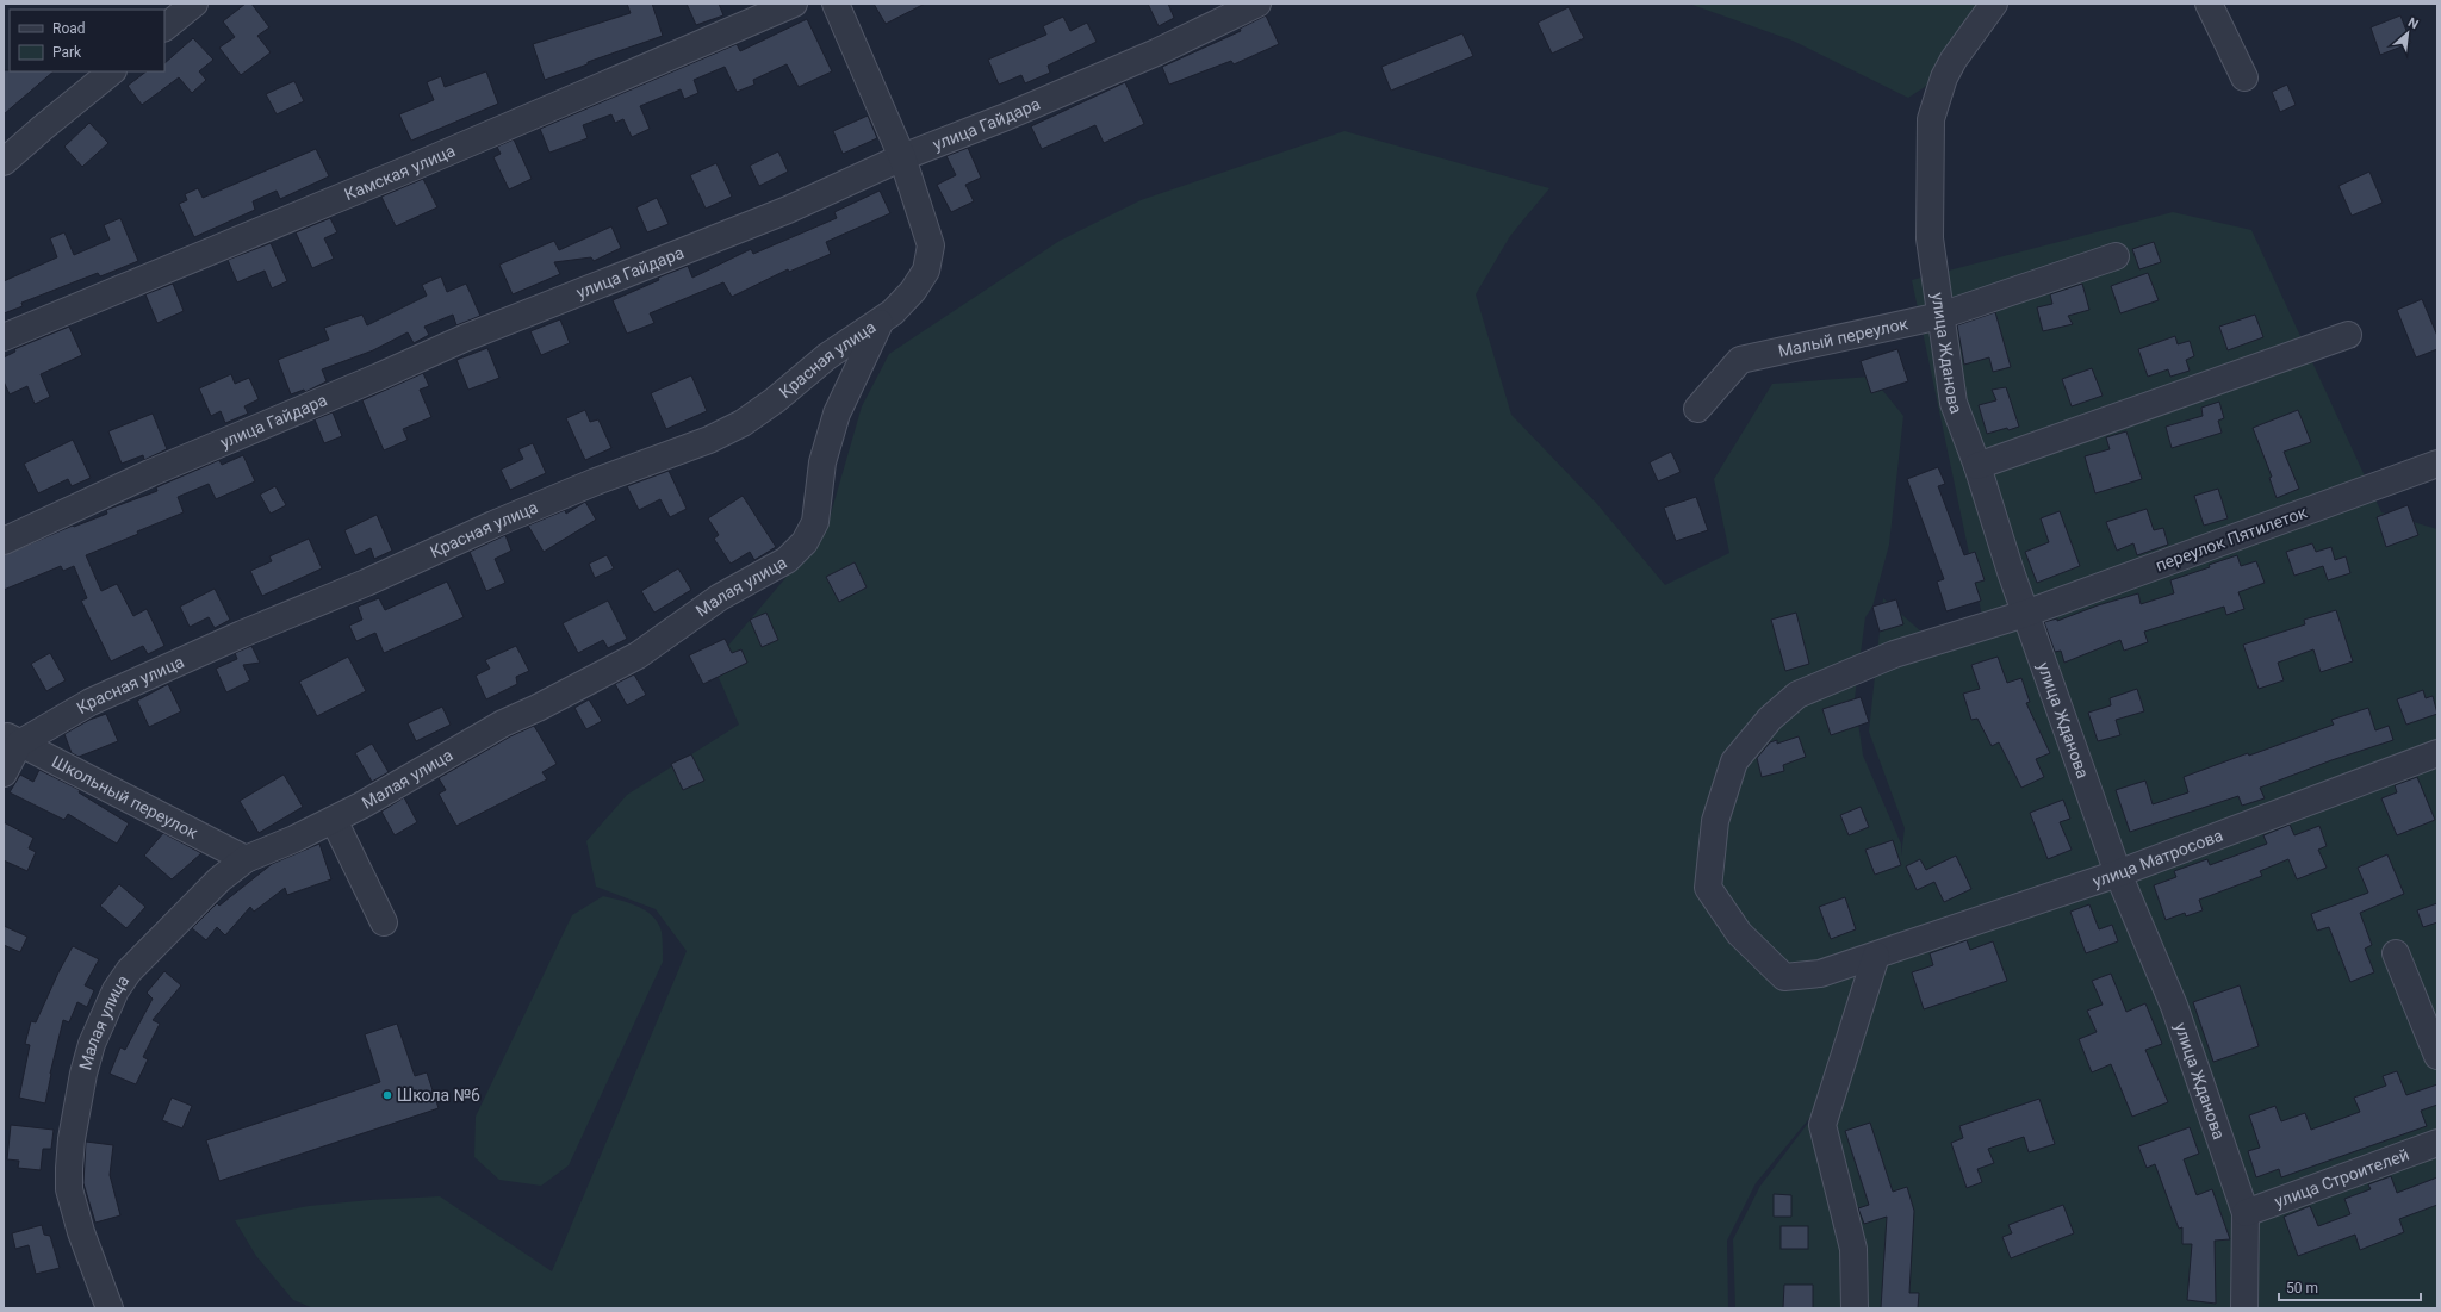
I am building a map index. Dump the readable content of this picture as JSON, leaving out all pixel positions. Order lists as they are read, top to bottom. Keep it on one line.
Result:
{"streets":{"street":["улица Гайдара","Камская улица","Малый переулок","улица Жданова","Красная улица","переулок Пятилеток","Малая улица","Школьный переулок","улица Матросова","улица Строителей"]},"crossings":[["улица Гайдара","Красная улица"],["Малый переулок","улица Жданова"],["улица Жданова","переулок Пятилеток"],["улица Жданова","улица Матросова"],["улица Жданова","улица Строителей"],["Красная улица","Малая улица"],["Красная улица","Школьный переулок"],["переулок Пятилеток","улица Матросова"],["Малая улица","Школьный переулок"]],"places":["Школа №6"],"legend":["Road","Park"],"scale_bar":"50 m","north":"top right"}
